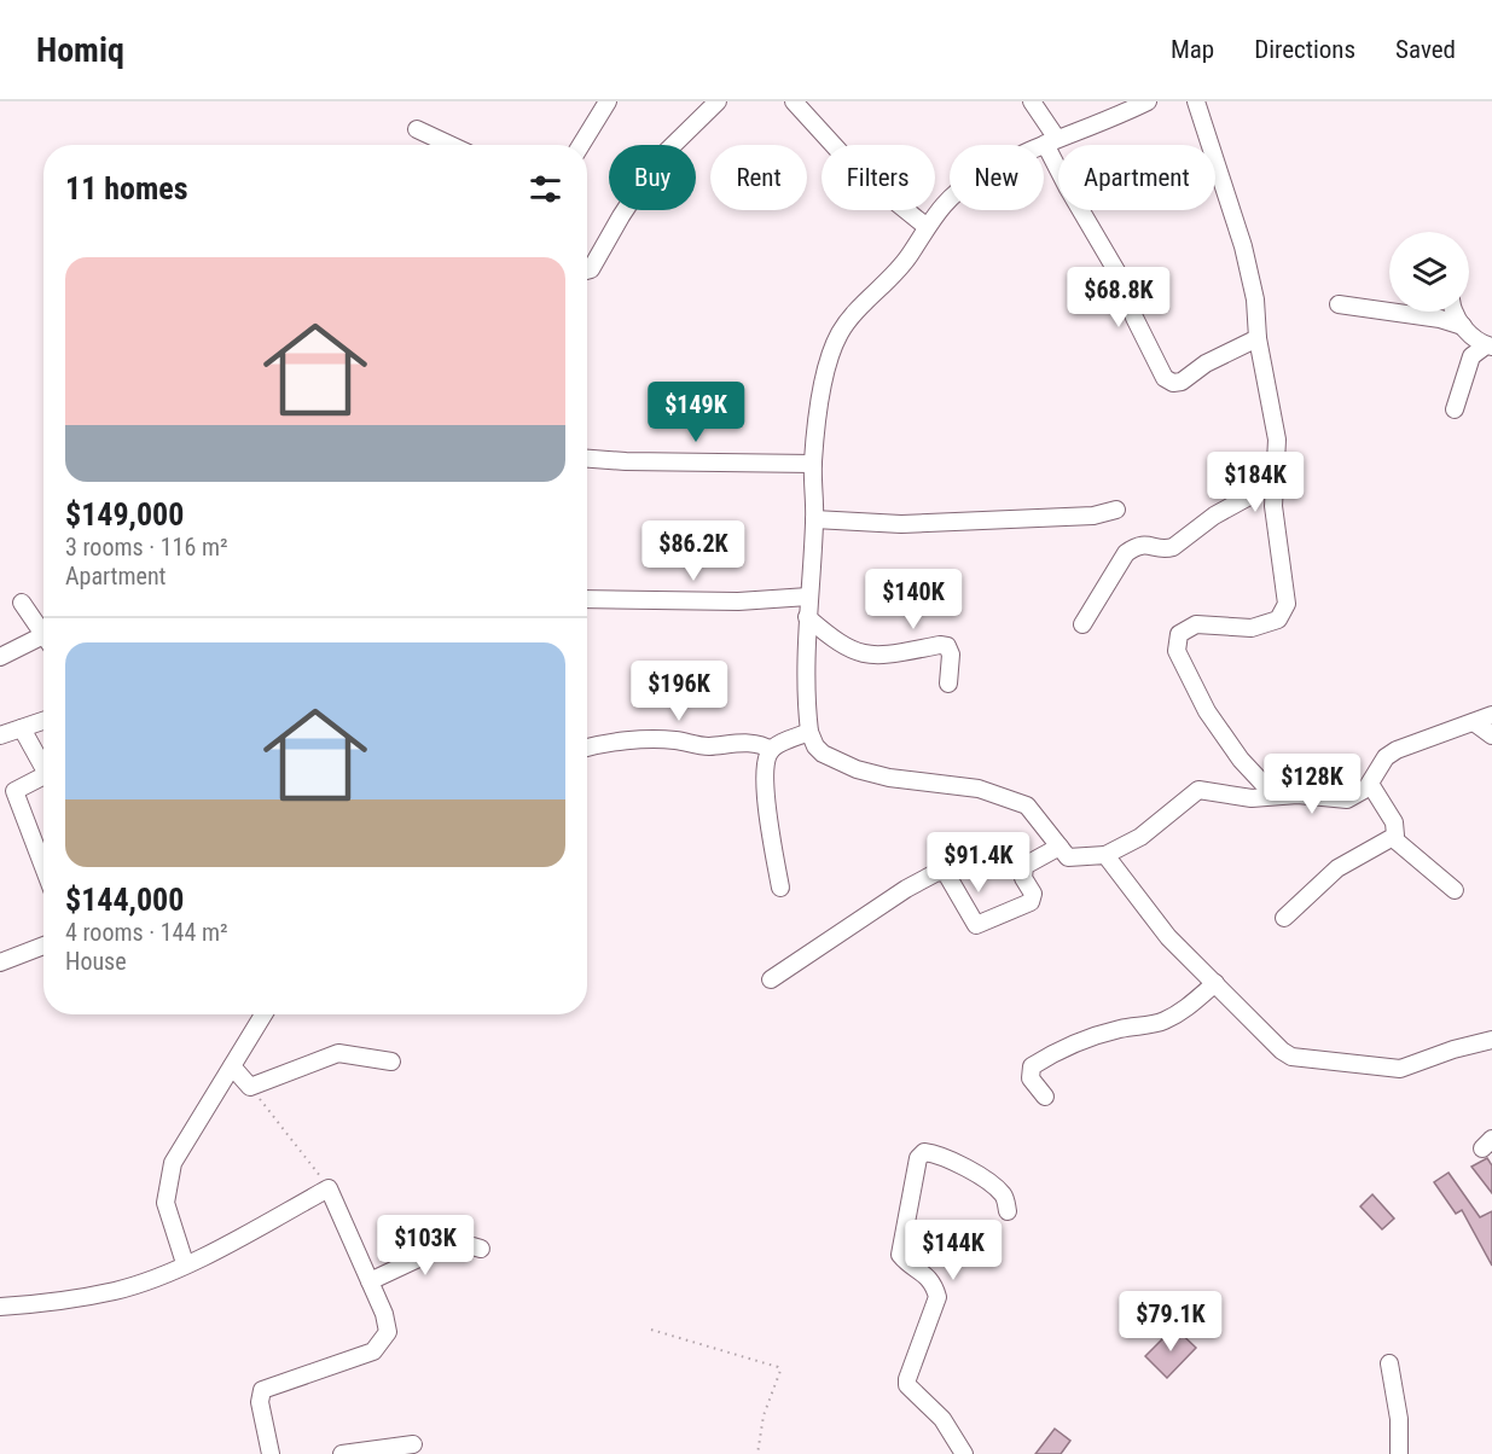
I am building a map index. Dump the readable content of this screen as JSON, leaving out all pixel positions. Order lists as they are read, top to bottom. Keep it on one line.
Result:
{"page":{"header":"Homiq","nav":["Map","Directions","Saved"],"chip":["Buy","Rent","Filters","New","Apartment"],"heading":"11 homes","list":[{"name":"$149,000","note":"3 rooms · 116 m² · Apartment"},{"name":"$144,000","note":"4 rooms · 144 m² · House"}],"price":["$68.8K","$149K","$184K","$86.2K","$140K","$196K","$128K","$91.4K","$103K","$144K","$79.1K"]}}
